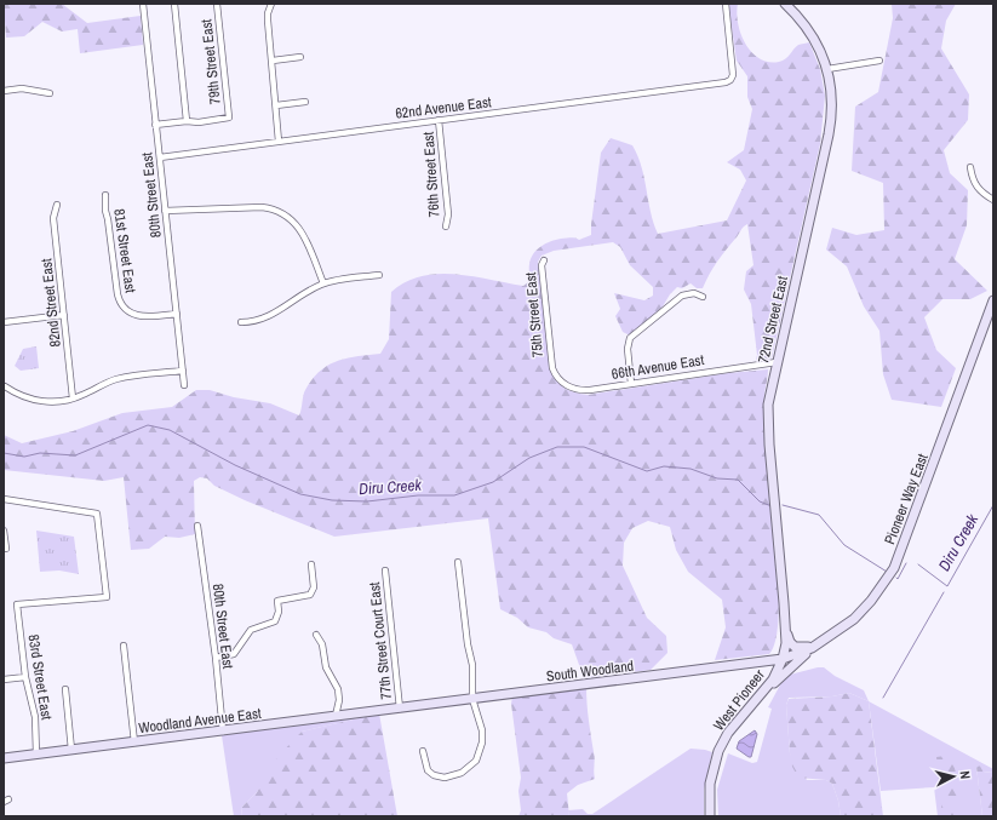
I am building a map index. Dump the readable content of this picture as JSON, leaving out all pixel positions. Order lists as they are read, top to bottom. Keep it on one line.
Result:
{"streets":{"main road":["72nd Street East","Pioneer Way East","South Woodland","West Pioneer","Woodland Avenue East"],"street":["79th Street East","62nd Avenue East","76th Street East","80th Street East","81st Street East","82nd Street East","75th Street East","66th Avenue East","77th Street Court East","83rd Street East"]},"crossings":[["62nd Avenue East","76th Street East"],["62nd Avenue East","80th Street East"],["80th Street East","81st Street East"],["80th Street East","Woodland Avenue East"],["75th Street East","66th Avenue East"],["72nd Street East","66th Avenue East"],["72nd Street East","Pioneer Way East"],["72nd Street East","South Woodland"],["72nd Street East","West Pioneer"],["Pioneer Way East","South Woodland"],["Pioneer Way East","West Pioneer"],["77th Street Court East","South Woodland"],["77th Street Court East","Woodland Avenue East"],["South Woodland","West Pioneer"],["South Woodland","Woodland Avenue East"],["83rd Street East","Woodland Avenue East"]],"water":["Diru Creek"],"north":"right"}
